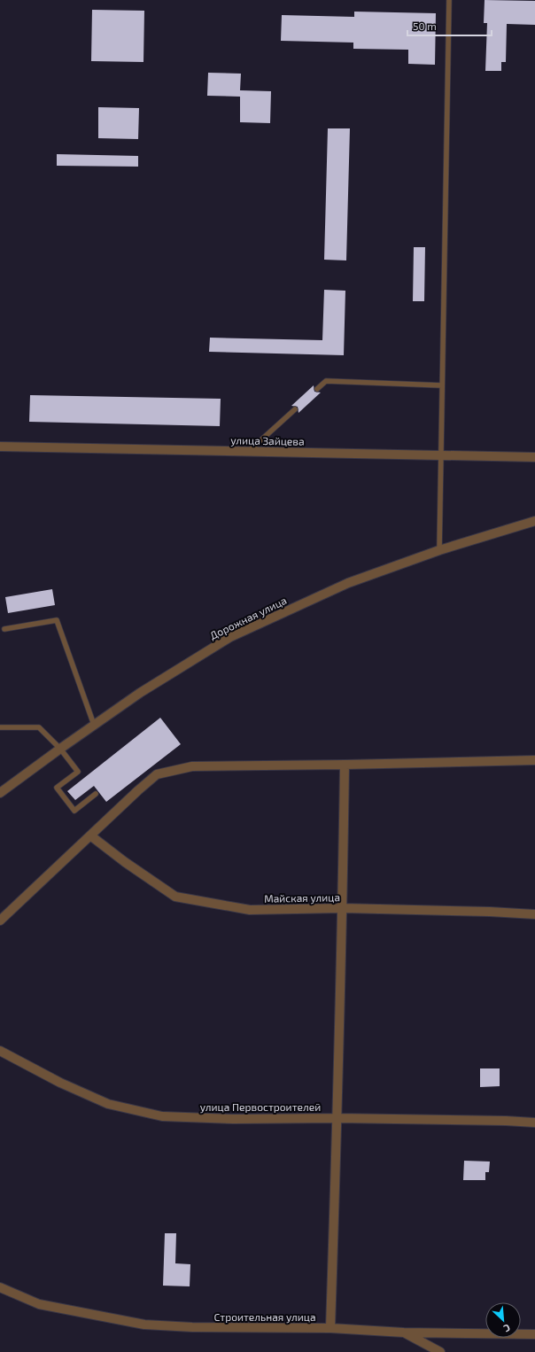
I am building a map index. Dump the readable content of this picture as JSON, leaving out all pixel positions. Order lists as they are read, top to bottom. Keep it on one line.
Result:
{"streets":{"street":["улица Зайцева","Дорожная улица","Майская улица","улица Первостроителей","Строительная улица"]},"scale_bar":"50 m","north":"bottom right"}
